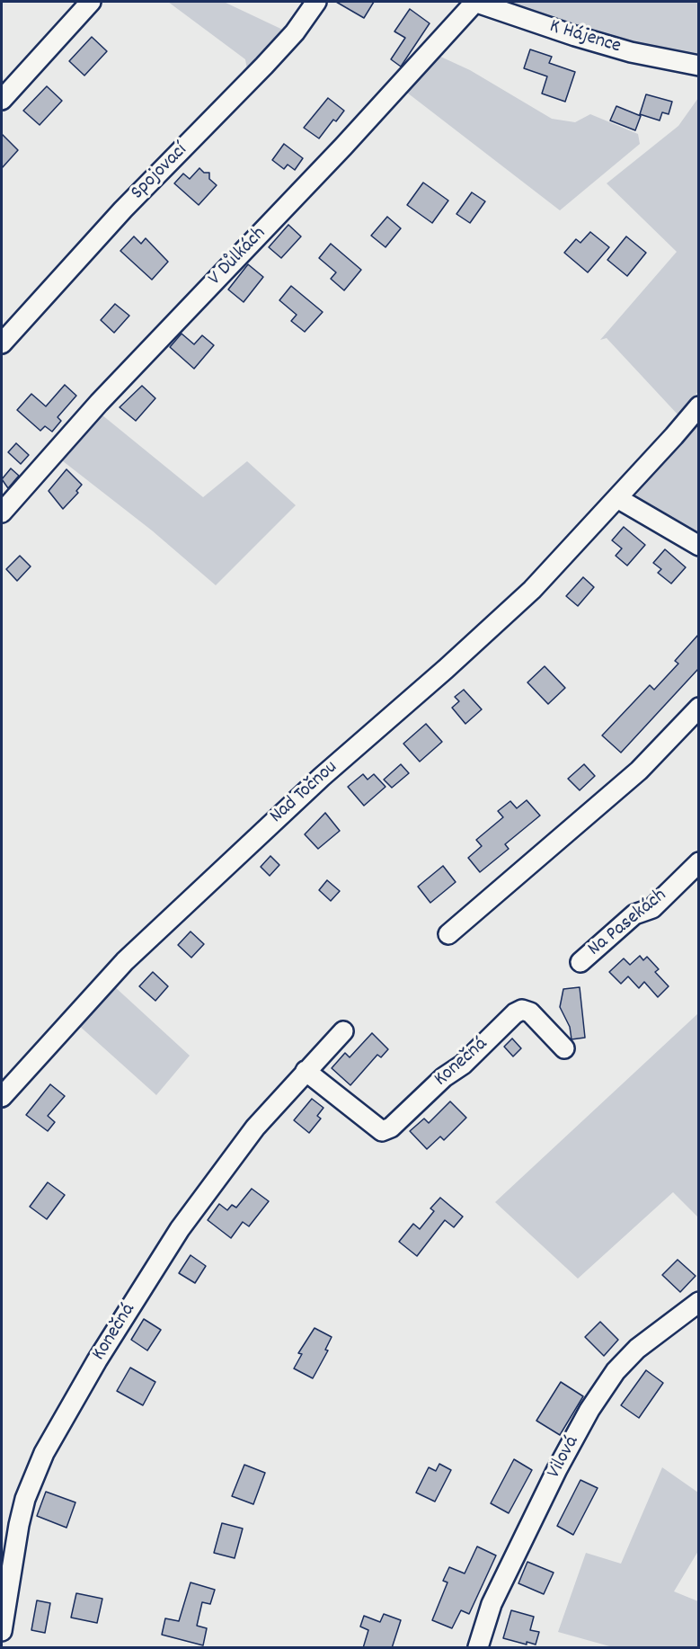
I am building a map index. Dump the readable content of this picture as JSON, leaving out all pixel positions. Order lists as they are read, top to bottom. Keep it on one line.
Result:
{"streets":{"street":["K Hájence","Spojovací","V Důlkách","Nad Točnou","Na Pasekách","Konečná","Vilová"]},"crossings":[["K Hájence","V Důlkách"]]}
